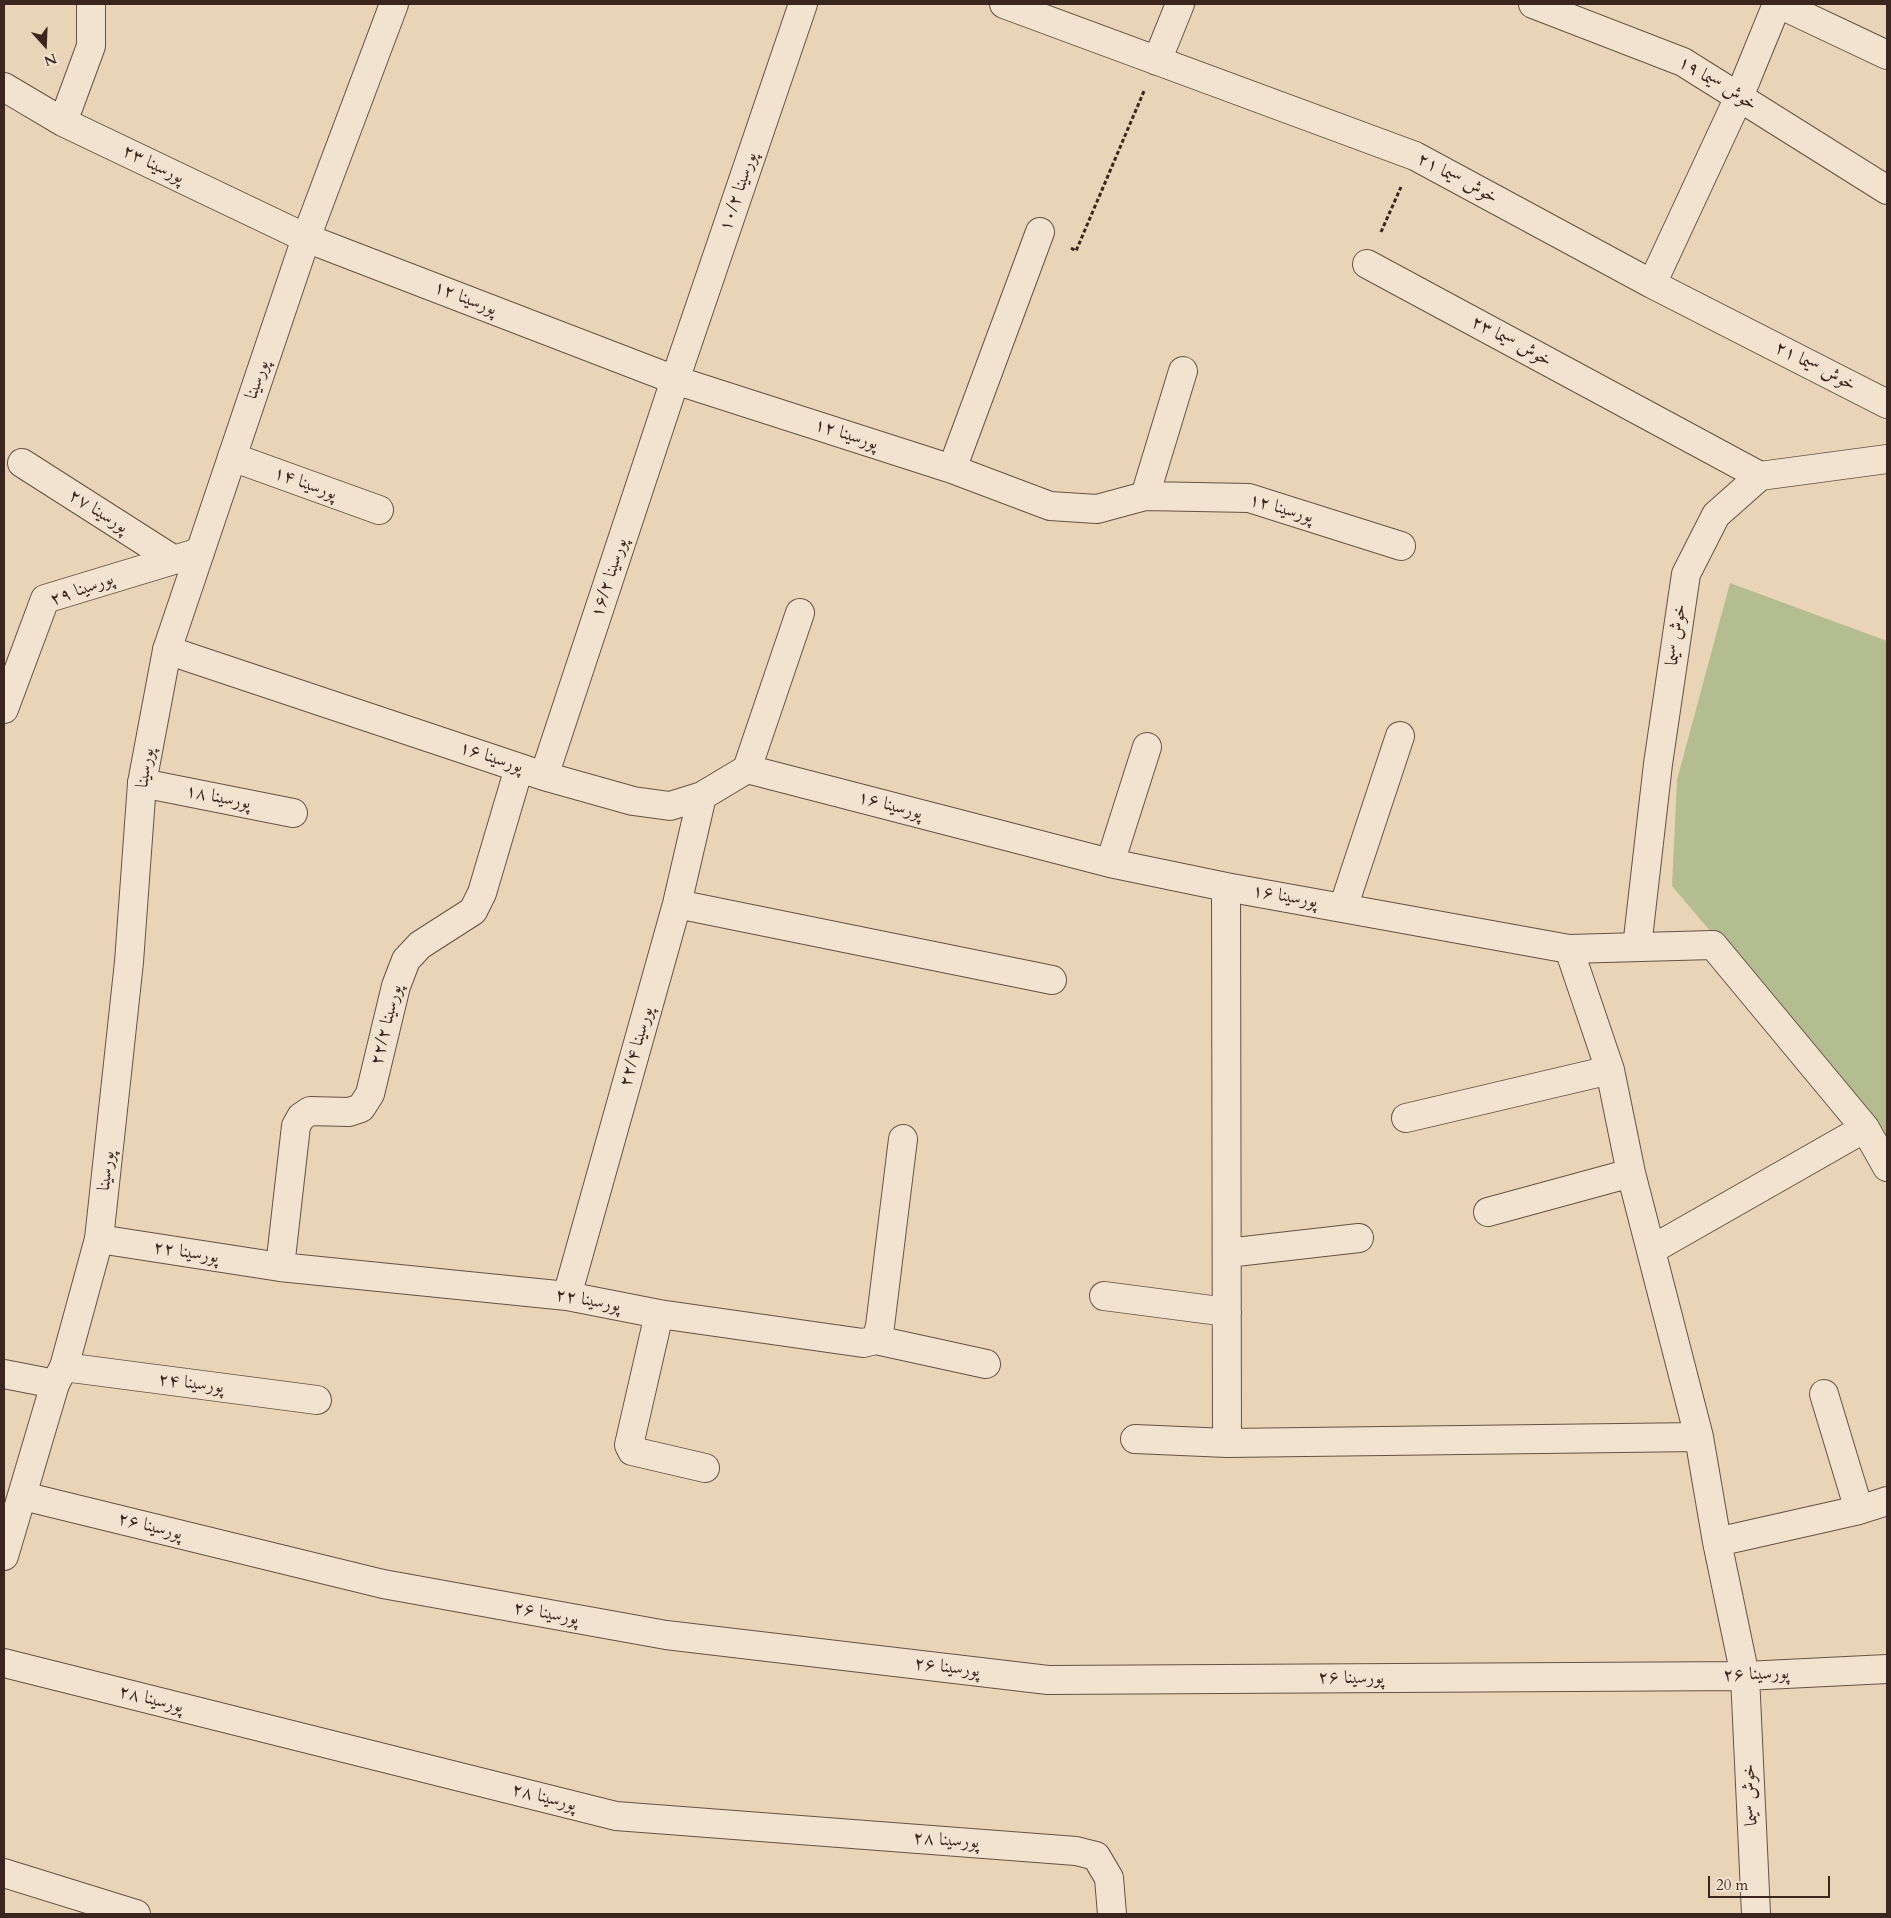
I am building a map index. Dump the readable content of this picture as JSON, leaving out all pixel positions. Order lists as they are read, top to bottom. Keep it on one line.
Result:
{"streets":{"street":["خوش سیما ۱۹","پورسینا ۲۳","خوش سیما ۲۱","پورسینا ۱۰/۲","پورسینا ۱۲","خوش سیما ۲۳","پورسینا","پورسینا ۱۴","پورسینا ۲۷","پورسینا ۱۶/۲","پورسینا ۲۹","خوش سیما","پورسینا ۱۶","پورسینا ۱۸","پورسینا ۲۲/۲","پورسینا ۲۲/۴","پورسینا ۲۲","پورسینا ۲۴","پورسینا ۲۶","پورسینا ۲۸"]},"crossings":[["پورسینا ۲۳","پورسینا ۱۲"],["پورسینا ۲۳","پورسینا"],["پورسینا ۱۰/۲","پورسینا ۱۲"],["پورسینا ۱۰/۲","پورسینا ۱۶/۲"],["پورسینا ۱۲","پورسینا"],["پورسینا ۱۲","پورسینا ۱۶/۲"],["خوش سیما ۲۳","خوش سیما"],["پورسینا","پورسینا ۱۴"],["پورسینا","پورسینا ۲۹"],["پورسینا","پورسینا ۱۶"],["پورسینا","پورسینا ۱۸"],["پورسینا","پورسینا ۲۲"],["پورسینا","پورسینا ۲۴"],["پورسینا","پورسینا ۲۶"],["پورسینا ۲۷","پورسینا ۲۹"],["پورسینا ۱۶/۲","پورسینا ۱۶"],["پورسینا ۱۶/۲","پورسینا ۲۲/۲"],["خوش سیما","پورسینا ۱۶"],["خوش سیما","پورسینا ۲۶"],["پورسینا ۱۶","پورسینا ۲۲/۲"],["پورسینا ۱۶","پورسینا ۲۲/۴"],["پورسینا ۲۲/۲","پورسینا ۲۲"],["پورسینا ۲۲/۴","پورسینا ۲۲"]],"scale_bar":"20 m","north":"bottom"}
